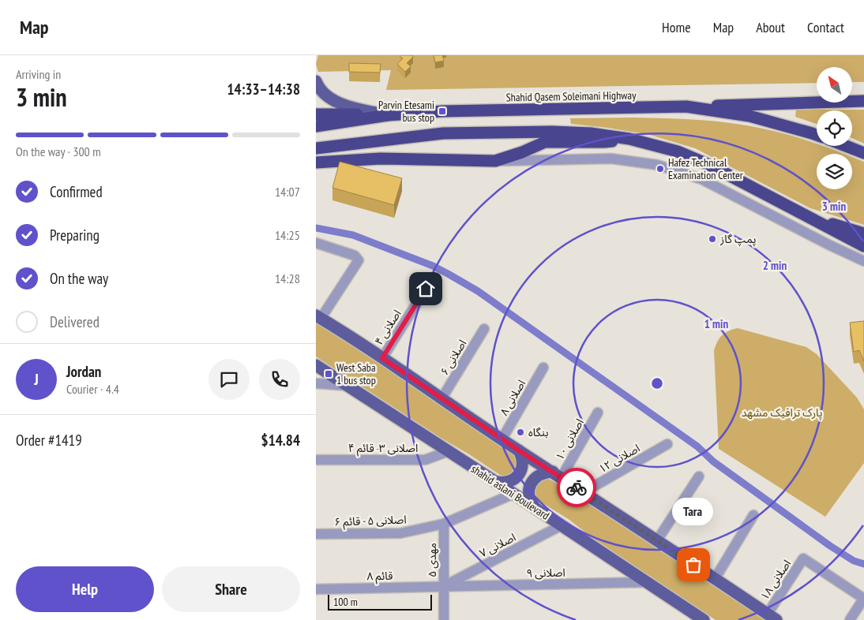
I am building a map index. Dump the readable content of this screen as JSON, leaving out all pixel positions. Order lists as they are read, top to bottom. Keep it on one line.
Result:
{"streets":{"highway":["Shahid Qasem Soleimani Highway"],"main road":["shahid aslani Boulevard"],"street":["اصلانی ۴","اصلانی ۶","اصلانی ۸","اصلانی ۱۰","اصلانی ۳- قائم ۴","اصلانی ۱۲","اصلانی ۵ - قائم ۶","اصلانی ۷","مهدی ۵","اصلانی ۹","قائم ۸","اصلانی ۱۸"]},"crossings":[["اصلانی ۳- قائم ۴","shahid aslani Boulevard"],["shahid aslani Boulevard","اصلانی ۵ - قائم ۶"],["shahid aslani Boulevard","اصلانی ۷"],["shahid aslani Boulevard","اصلانی ۹"],["اصلانی ۵ - قائم ۶","مهدی ۵"],["اصلانی ۷","مهدی ۵"],["اصلانی ۷","اصلانی ۹"],["اصلانی ۷","قائم ۸"],["مهدی ۵","اصلانی ۹"],["مهدی ۵","قائم ۸"],["اصلانی ۹","قائم ۸"]],"parks":["پارک ترافیک مشهد"],"places":{"transit":["Parvin Etesami bus stop","West Saba 1 bus stop"],"other":["Hafez Technical Examination Center","پمپ گاز","بنگاه","Tara"]},"scale_bar":"100 m","north":"top left","page":{"header":"Map","nav":["Home","Map","About","Contact"],"heading":["3 min","Arriving in","14:33–14:38"],"panel":["Jordan","Courier · 4.4","Order #1419","$14.84"],"bar":"On the way · 300 m","list":[["Confirmed","14:07"],["Preparing","14:25"],["On the way","14:28"],"Delivered"],"round":"J","bubble":"Tara","buttons":["Help","Share"],"scale":"100 m"},"rings":["3 min","2 min","1 min"]}
